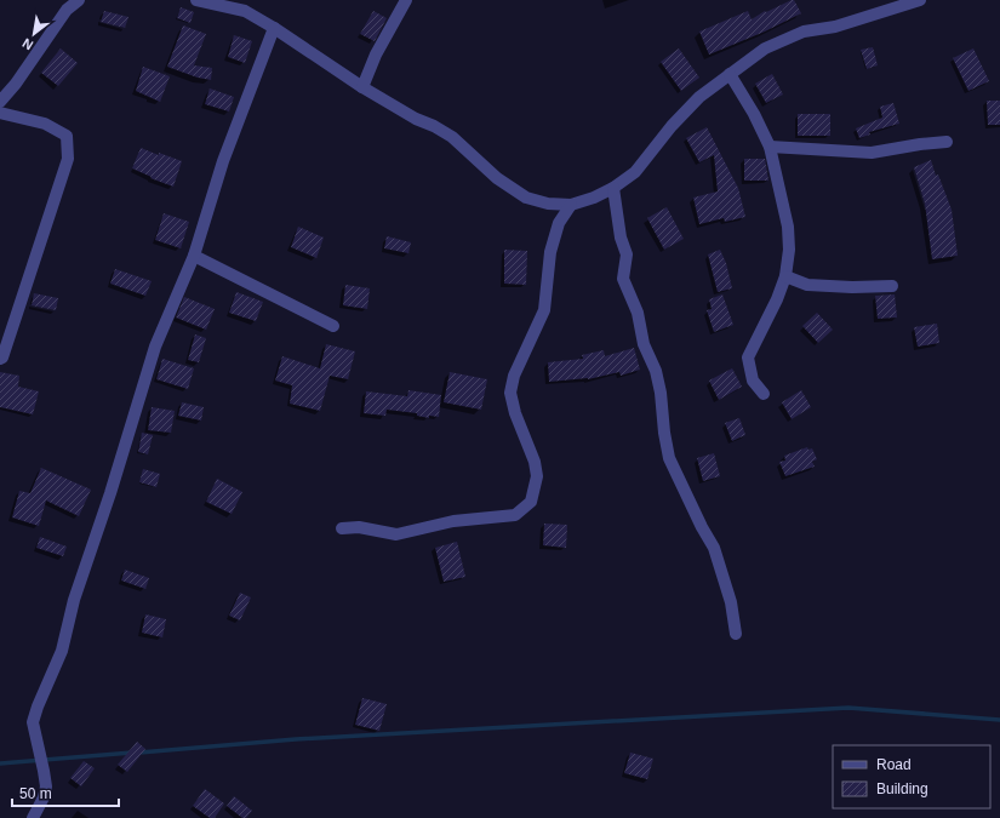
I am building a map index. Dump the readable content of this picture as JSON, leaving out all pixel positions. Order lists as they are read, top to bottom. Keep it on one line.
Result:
{"legend":["Road","Building"],"scale_bar":"50 m","north":"bottom left"}
